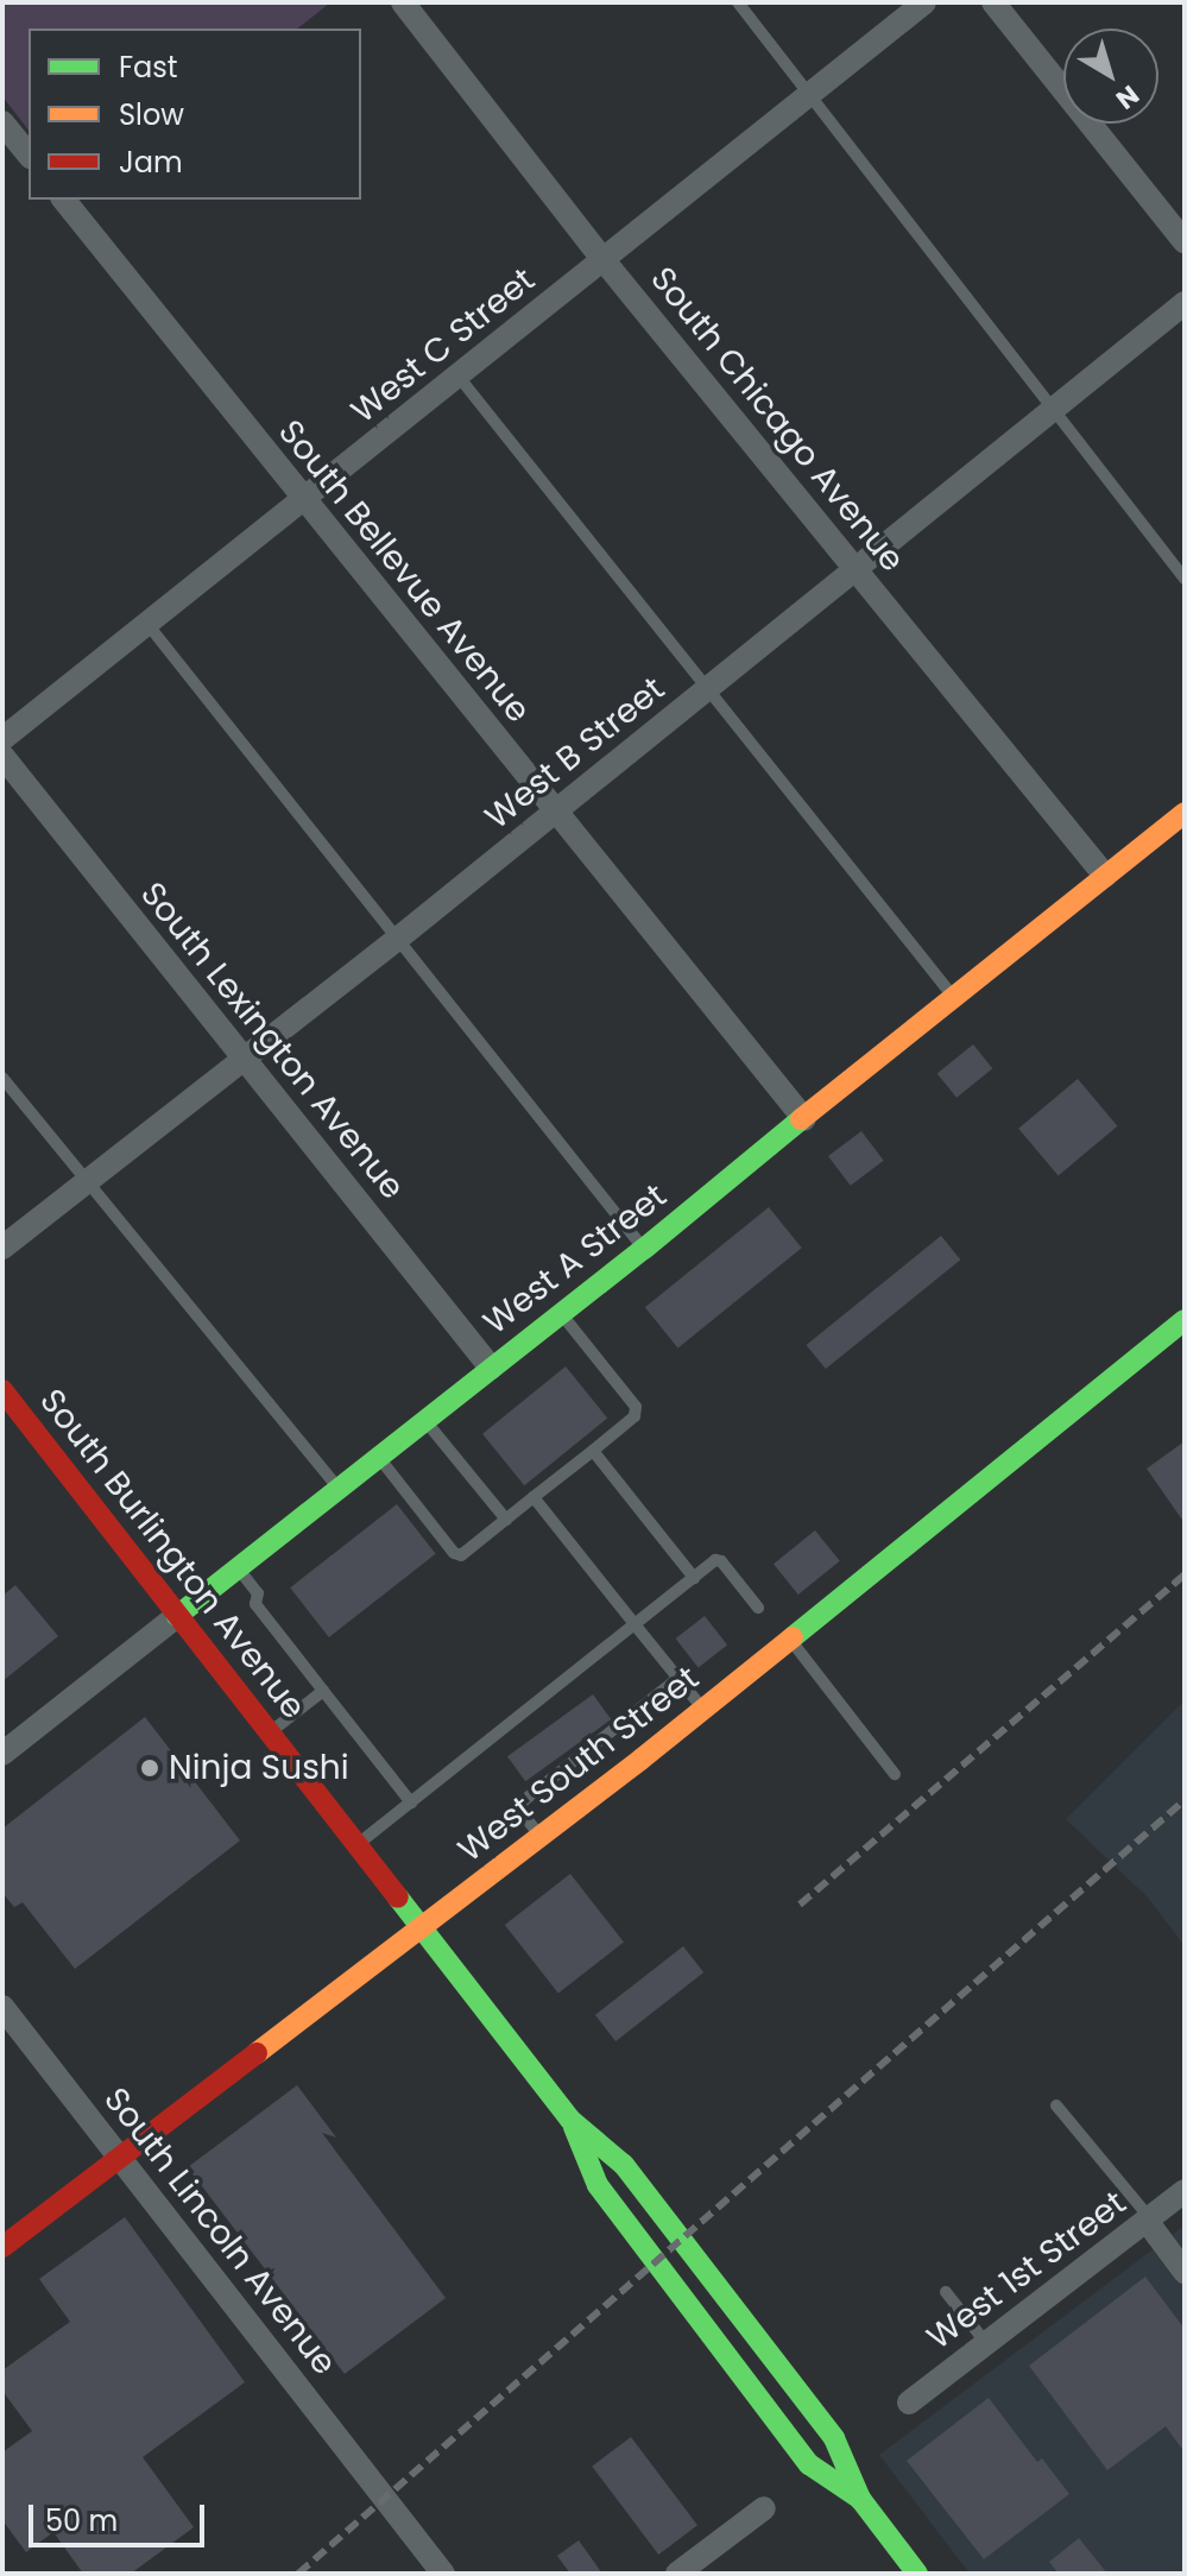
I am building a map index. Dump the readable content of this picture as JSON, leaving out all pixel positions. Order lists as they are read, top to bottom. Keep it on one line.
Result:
{"streets":{"main road":["West A Street","South Burlington Avenue","West South Street"],"street":["West C Street","South Chicago Avenue","South Bellevue Avenue","West B Street","South Lexington Avenue","South Lincoln Avenue","West 1st Street"]},"crossings":[["West C Street","South Chicago Avenue"],["West C Street","South Bellevue Avenue"],["South Chicago Avenue","West B Street"],["South Chicago Avenue","West A Street"],["South Bellevue Avenue","West B Street"],["South Bellevue Avenue","West A Street"],["West B Street","South Lexington Avenue"],["South Lexington Avenue","West A Street"],["West A Street","South Burlington Avenue"],["South Burlington Avenue","West South Street"],["West South Street","South Lincoln Avenue"]],"places":["Ninja Sushi"],"legend":["Fast","Slow","Jam"],"scale_bar":"50 m","north":"bottom right"}
